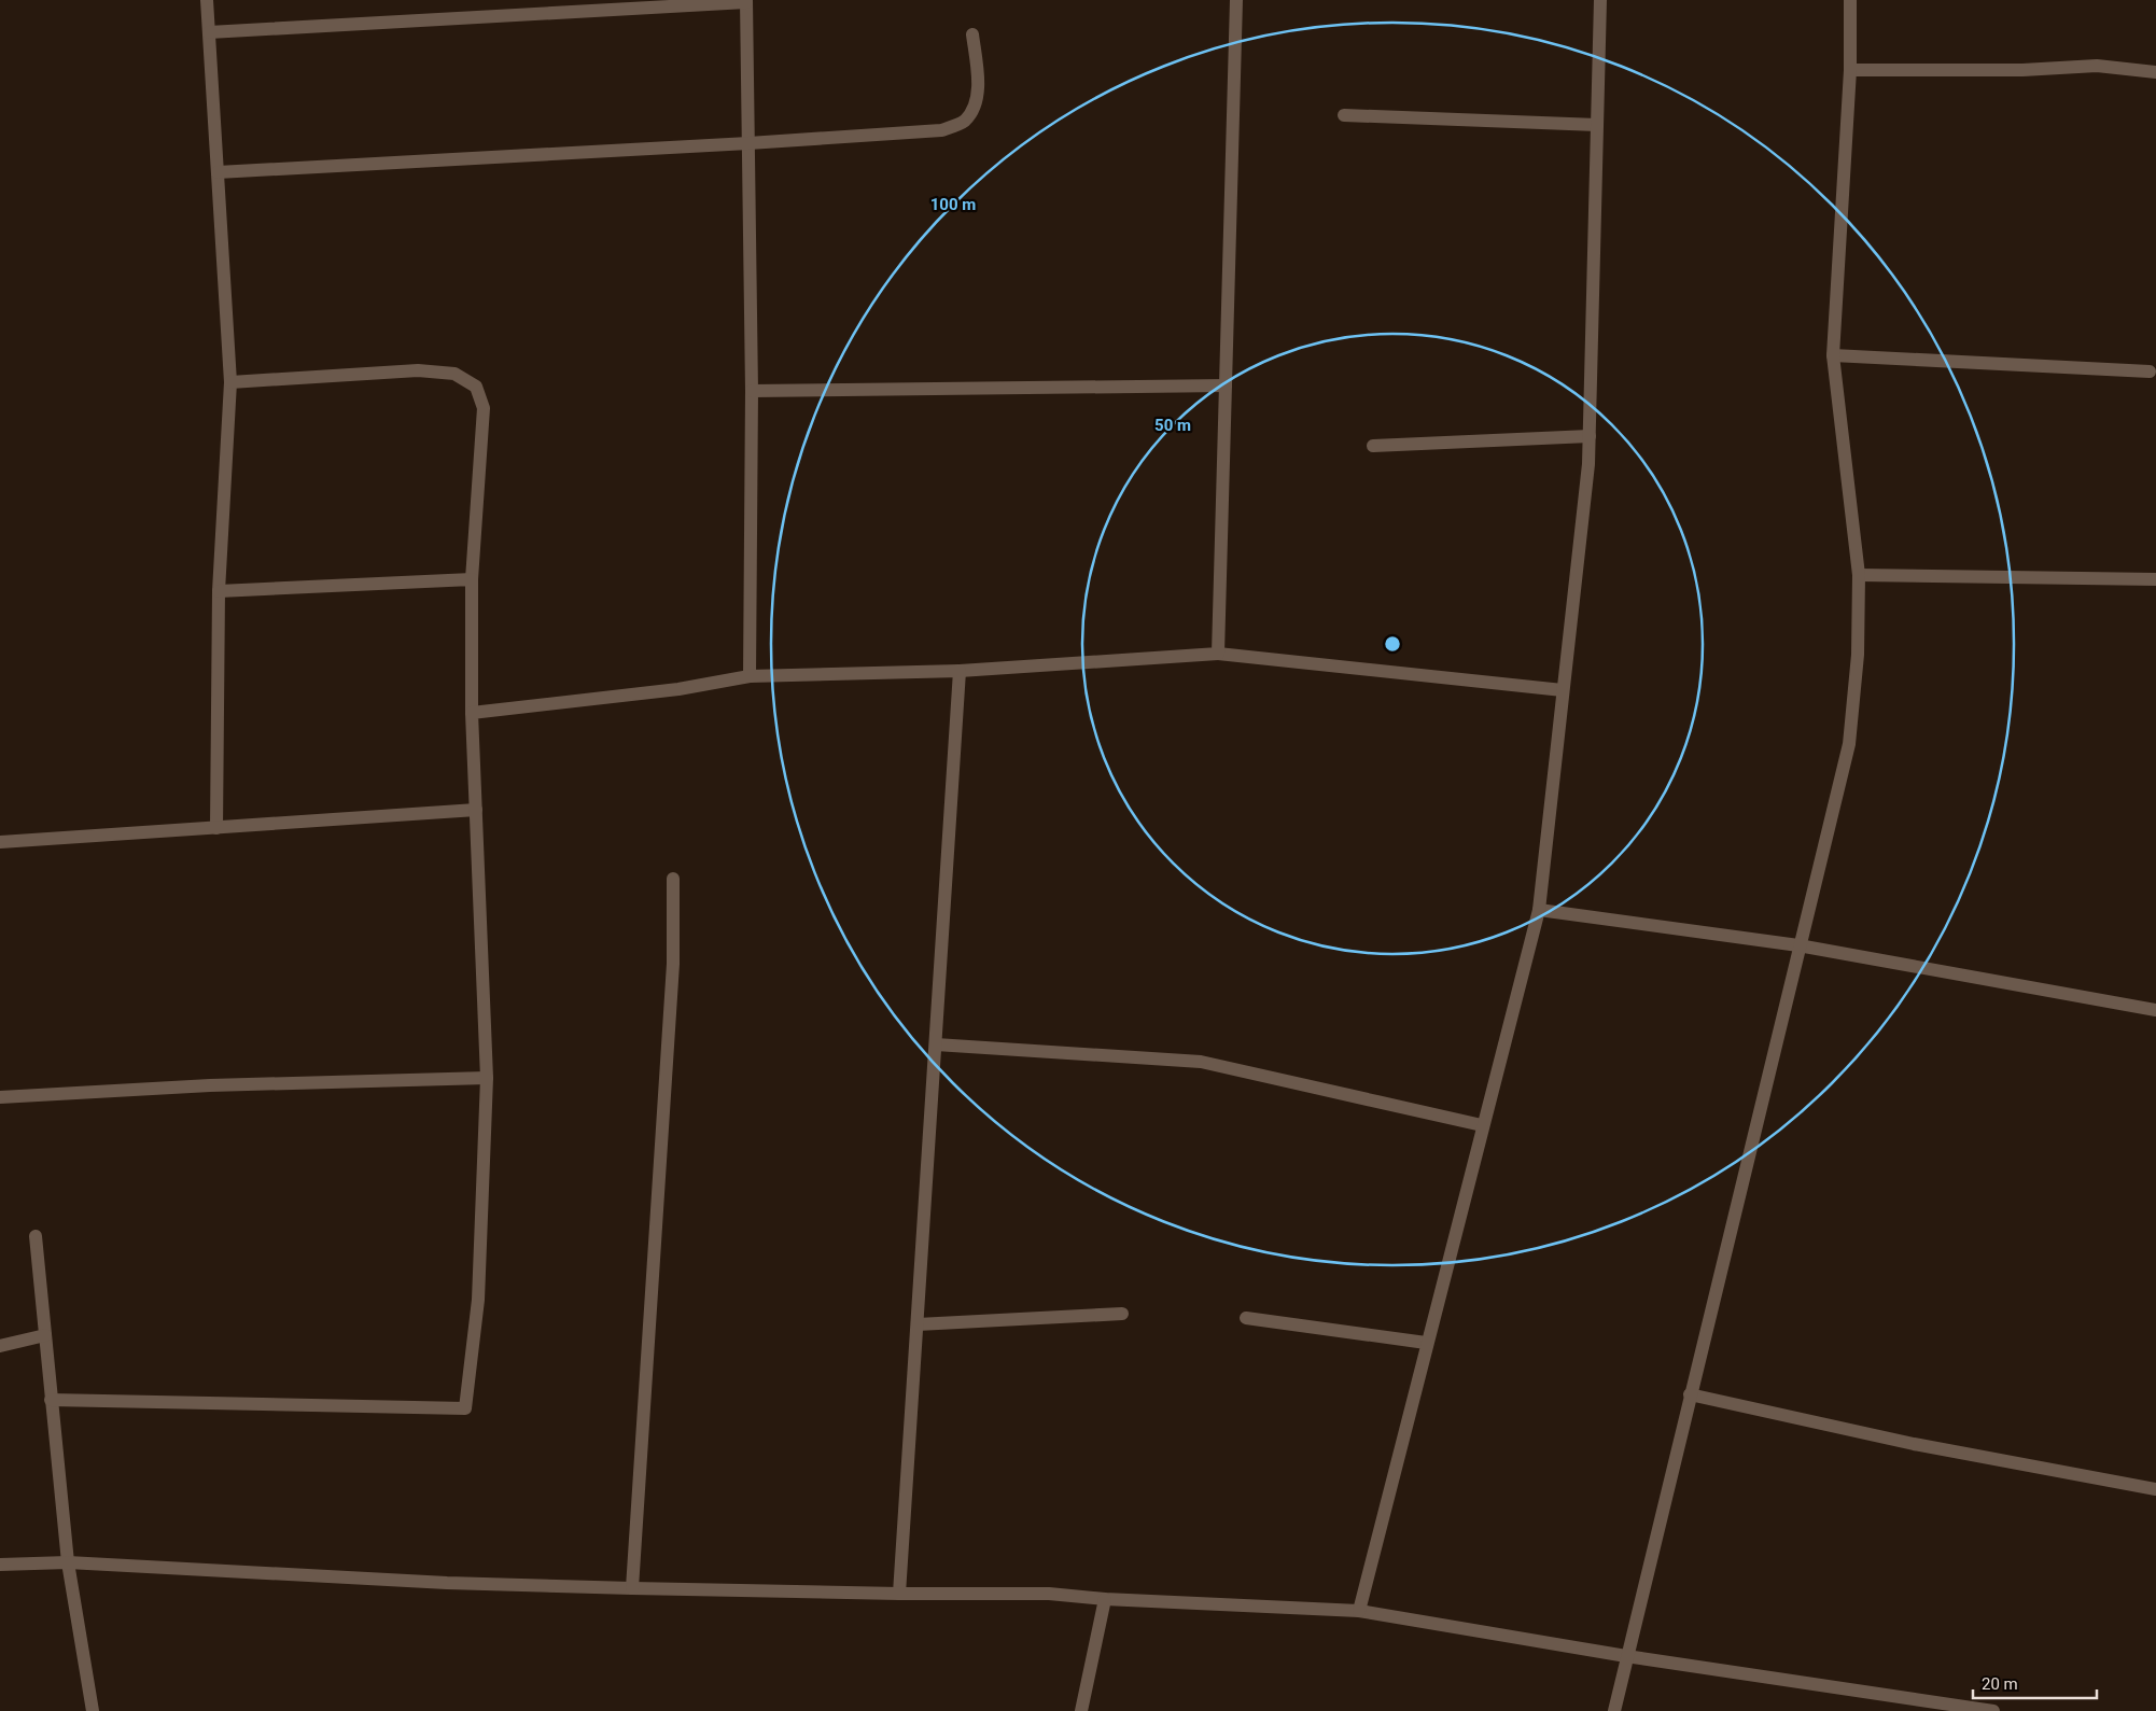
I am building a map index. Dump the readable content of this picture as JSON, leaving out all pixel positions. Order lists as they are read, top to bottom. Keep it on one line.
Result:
{"scale_bar":"20 m","rings":["100 m","50 m"]}
